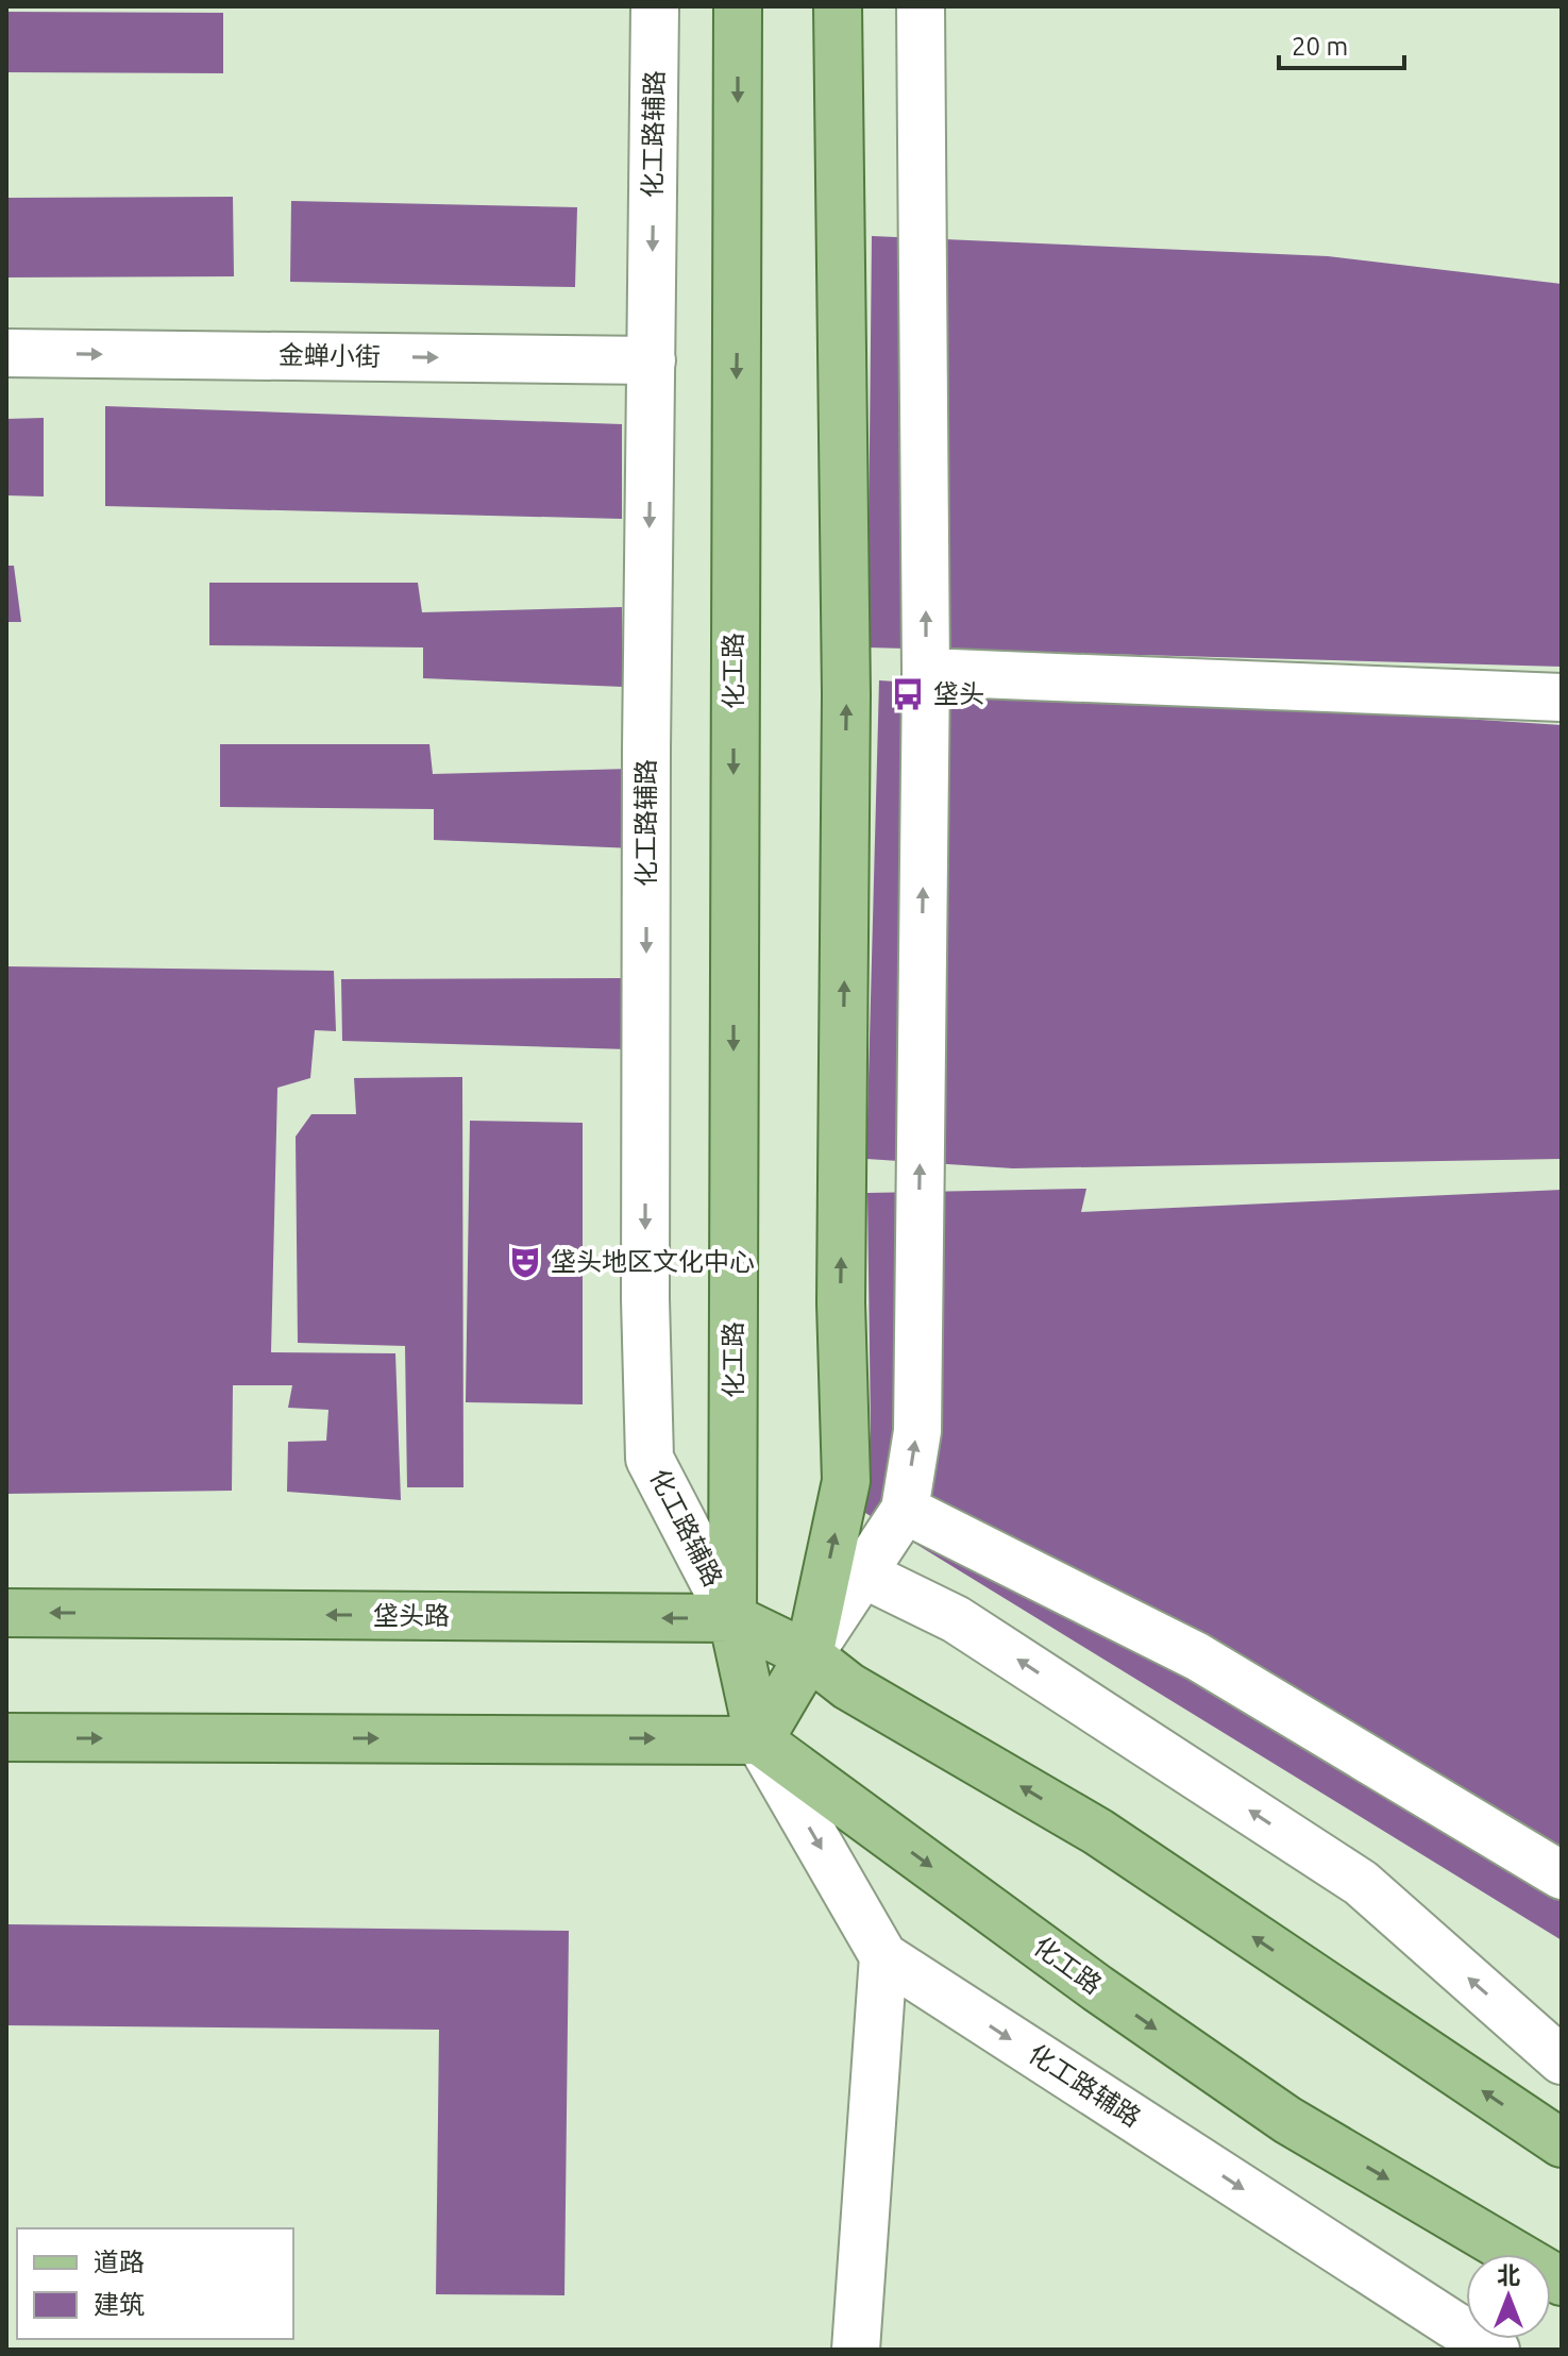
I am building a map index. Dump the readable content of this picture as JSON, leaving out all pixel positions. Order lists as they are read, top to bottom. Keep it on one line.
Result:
{"streets":{"main road":["化工路","垡头路"],"street":["化工路辅路","金蝉小街"]},"crossings":[["化工路辅路","金蝉小街"],["化工路辅路","化工路"],["化工路辅路","垡头路"],["化工路","垡头路"]],"one_way":["金蝉小街"],"places":{"bus stop":["垡头"],"theatre":["垡头地区文化中心"]},"legend":["道路","建筑"],"scale_bar":"20 m","north":"top"}
